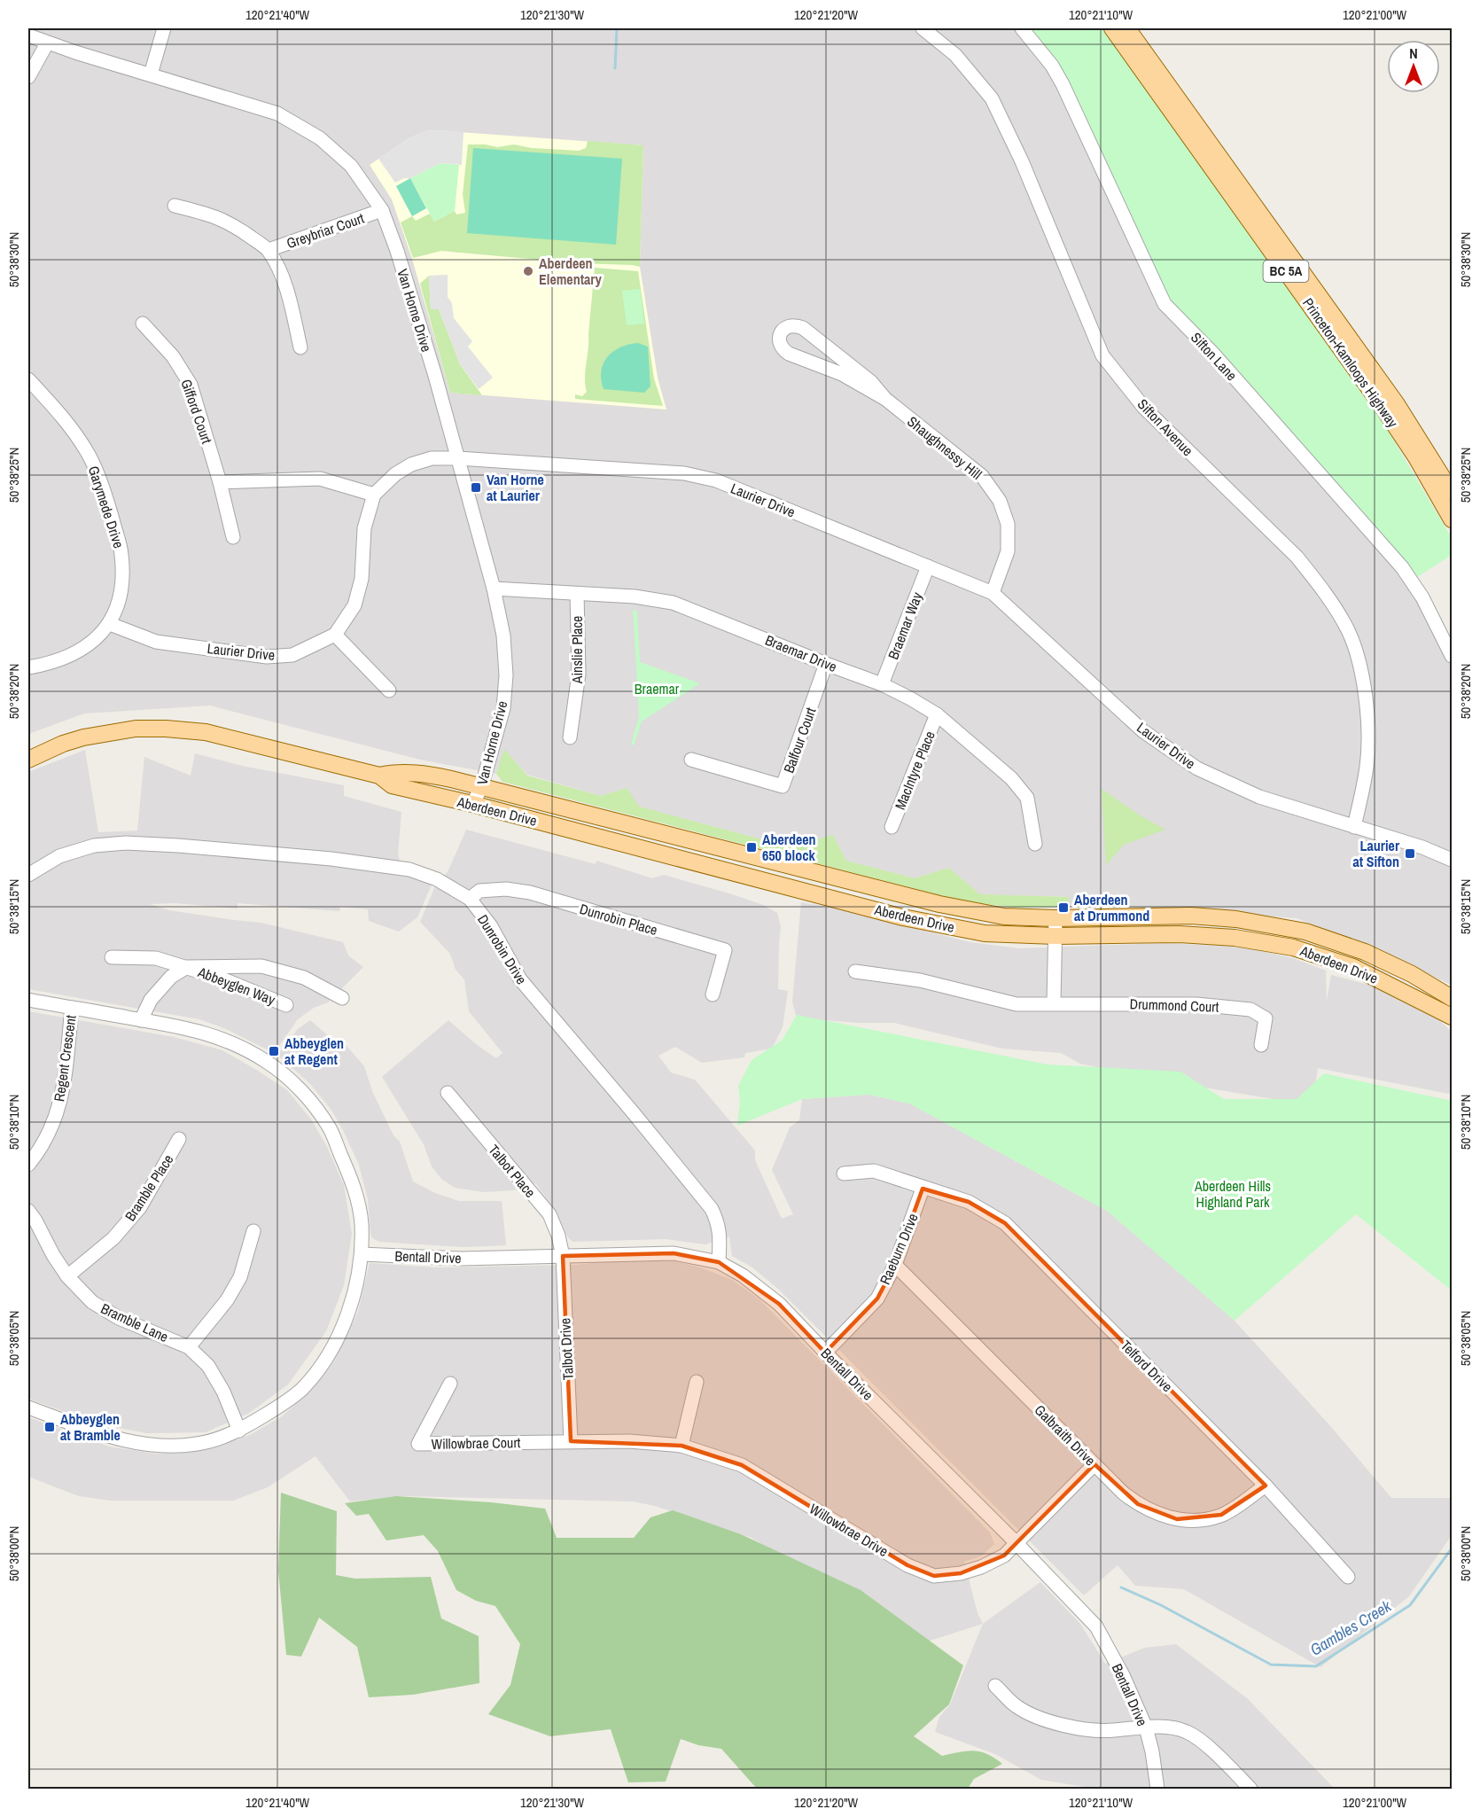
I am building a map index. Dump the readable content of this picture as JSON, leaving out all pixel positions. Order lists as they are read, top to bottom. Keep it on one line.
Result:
{"streets":{"main road":["BC 5A","Princeton-Kamloops Highway","Aberdeen Drive"],"street":["Greybriar Court","Van Horne Drive","Sifton Lane","Gifford Court","Sifton Avenue","Shaughnessy Hill","Laurier Drive","Garymede Drive","Braemar Way","Ainslie Place","Braemar Drive","Balfour Court","MacIntyre Place","Dunrobin Place","Dunrobin Drive","Abbeyglen Way","Drummond Court","Regent Crescent","Talbot Place","Bramble Place","Raeburn Drive","Bentall Drive","Bramble Lane","Talbot Drive","Telford Drive","Galbraith Drive","Willowbrae Court","Willowbrae Drive"]},"crossings":[["Greybriar Court","Van Horne Drive"],["Van Horne Drive","Laurier Drive"],["Van Horne Drive","Braemar Drive"],["Van Horne Drive","Aberdeen Drive"],["Sifton Avenue","Laurier Drive"],["Shaughnessy Hill","Laurier Drive"],["Laurier Drive","Garymede Drive"],["Laurier Drive","Braemar Way"],["Braemar Way","Braemar Drive"],["Ainslie Place","Braemar Drive"],["Braemar Drive","Balfour Court"],["Braemar Drive","MacIntyre Place"],["Dunrobin Place","Dunrobin Drive"],["Dunrobin Drive","Bentall Drive"],["Talbot Place","Bentall Drive"],["Talbot Place","Talbot Drive"],["Bramble Place","Bramble Lane"],["Raeburn Drive","Bentall Drive"],["Raeburn Drive","Telford Drive"],["Raeburn Drive","Galbraith Drive"],["Bentall Drive","Talbot Drive"],["Bentall Drive","Willowbrae Drive"],["Talbot Drive","Willowbrae Court"],["Talbot Drive","Willowbrae Drive"],["Telford Drive","Galbraith Drive"],["Galbraith Drive","Willowbrae Drive"],["Willowbrae Court","Willowbrae Drive"]],"water":["Gambles Creek"],"parks":["Braemar","Aberdeen Hills Highland Park"],"places":{"other":["Aberdeen Elementary"],"transit":["Van Horne at Laurier","Aberdeen 650 block","Laurier at Sifton","Aberdeen at Drummond","Abbeyglen at Regent","Abbeyglen at Bramble"]},"north":"top","coordinates":["120°21'40\"W","120°21'30\"W","120°21'20\"W","120°21'10\"W","120°21'00\"W","50°38'30\"N","50°38'25\"N","50°38'20\"N","50°38'15\"N","50°38'10\"N","50°38'05\"N","50°38'00\"N"]}
